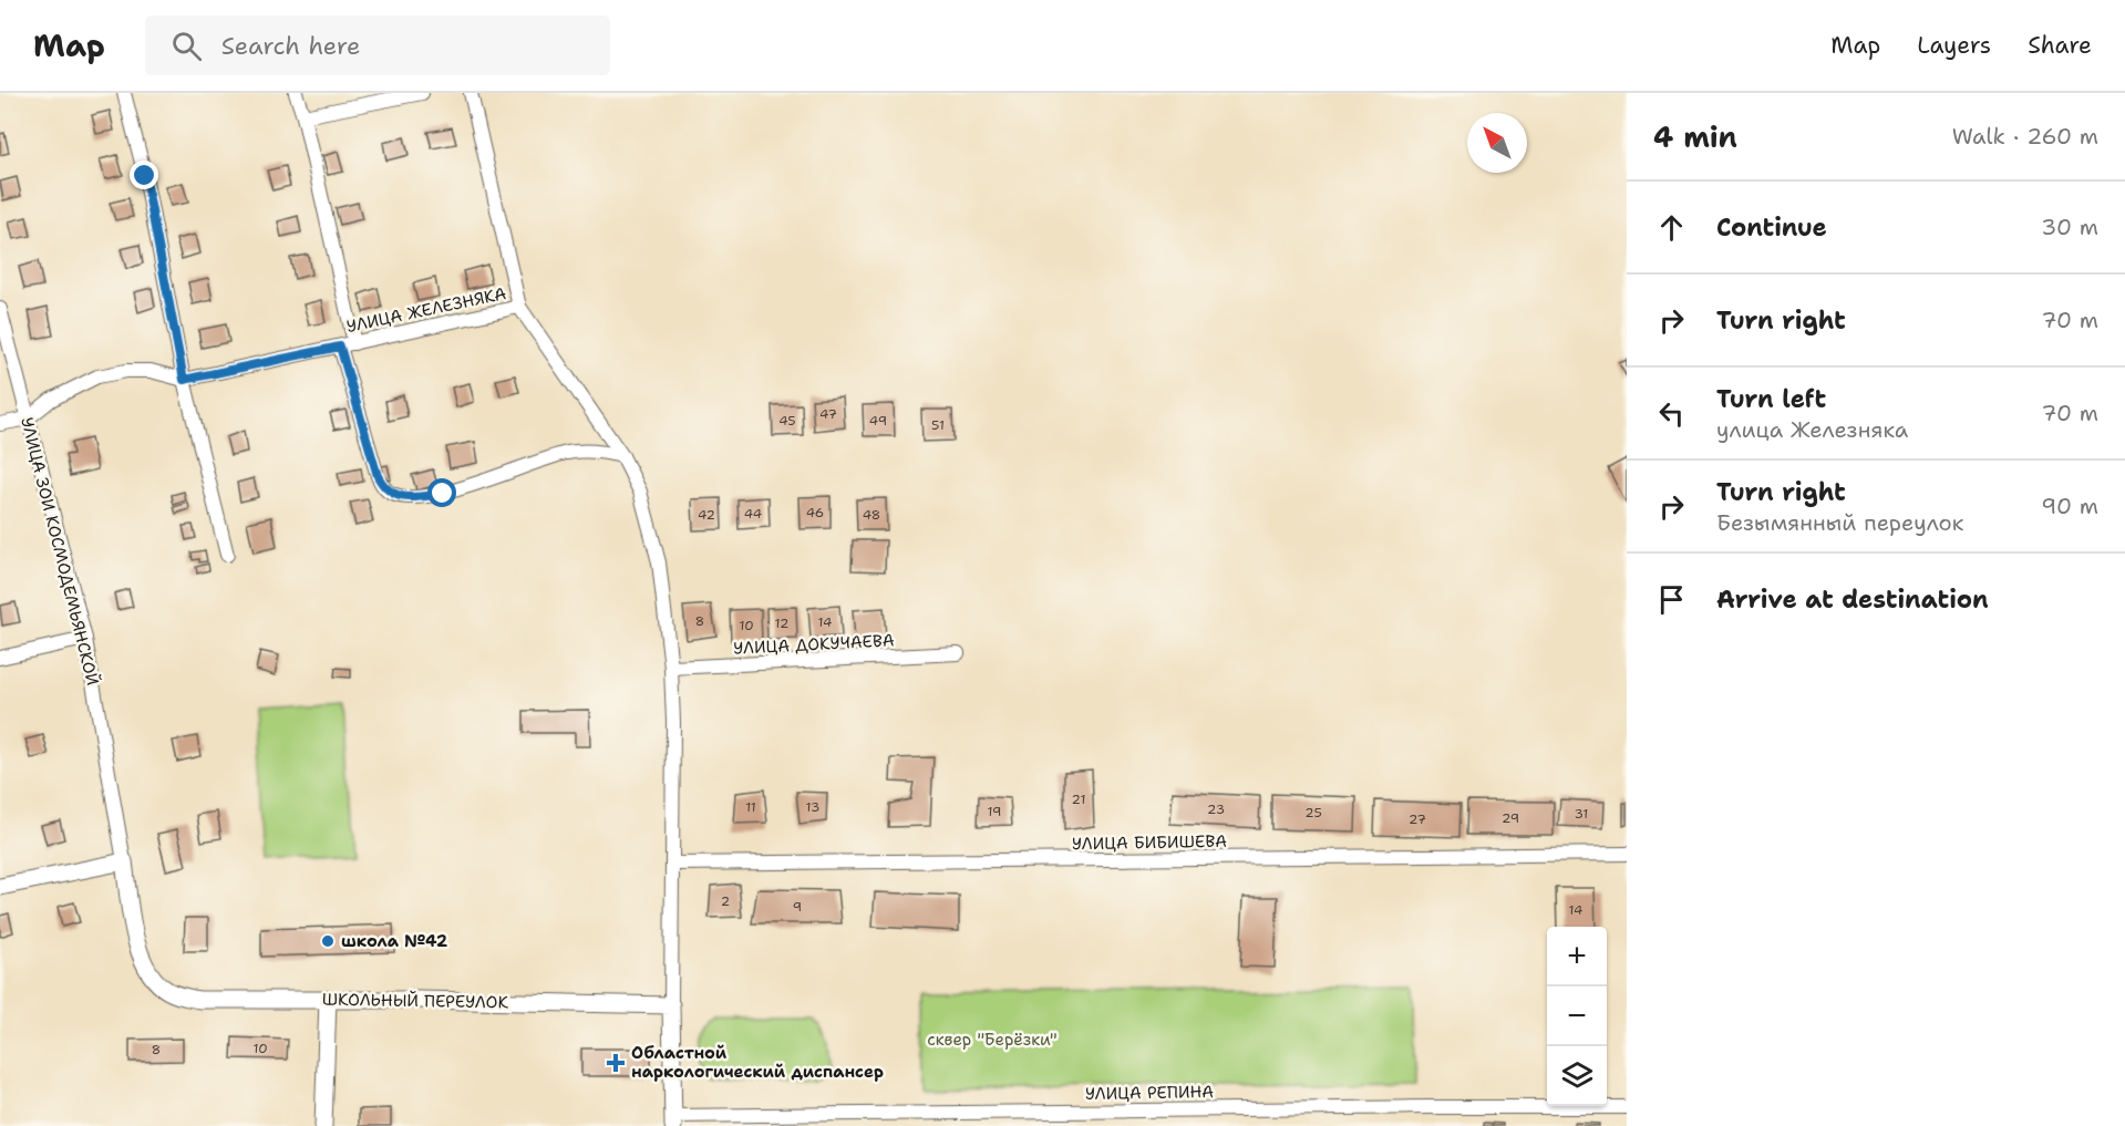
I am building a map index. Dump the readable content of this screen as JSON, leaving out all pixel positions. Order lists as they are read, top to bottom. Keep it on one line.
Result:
{"streets":{"street":["УЛИЦА ЖЕЛЕЗНЯКА","УЛИЦА ЗОИ КОСМОДЕМЬЯНСКОЙ","УЛИЦА ДОКУЧАЕВА","УЛИЦА БИБИШЕВА","ШКОЛЬНЫЙ ПЕРЕУЛОК","УЛИЦА РЕПИНА"]},"crossings":[["УЛИЦА ЖЕЛЕЗНЯКА","УЛИЦА ЗОИ КОСМОДЕМЬЯНСКОЙ"],["УЛИЦА ЗОИ КОСМОДЕМЬЯНСКОЙ","ШКОЛЬНЫЙ ПЕРЕУЛОК"]],"parks":["сквер \"Берёзки\""],"places":{"other":["школа №42"],"health":["Областной наркологический диспансер"]},"house_numbers":["47","45","49","51","46","44","42","48","8","14","12","10","21","11","13","23","19","25","31","29","27","2","9","14","10","8"],"north":"top left","page":{"header":"Map","search":"Search here","nav":["Map","Layers","Share"],"heading":["4 min","Walk · 260 m"],"list":[["Continue","30 m"],["Turn right","70 m"],["Turn left","улица Железняка","70 m"],["Turn right","Безымянный переулок","90 m"],"Arrive at destination"],"map_buttons":["+","−"]}}
